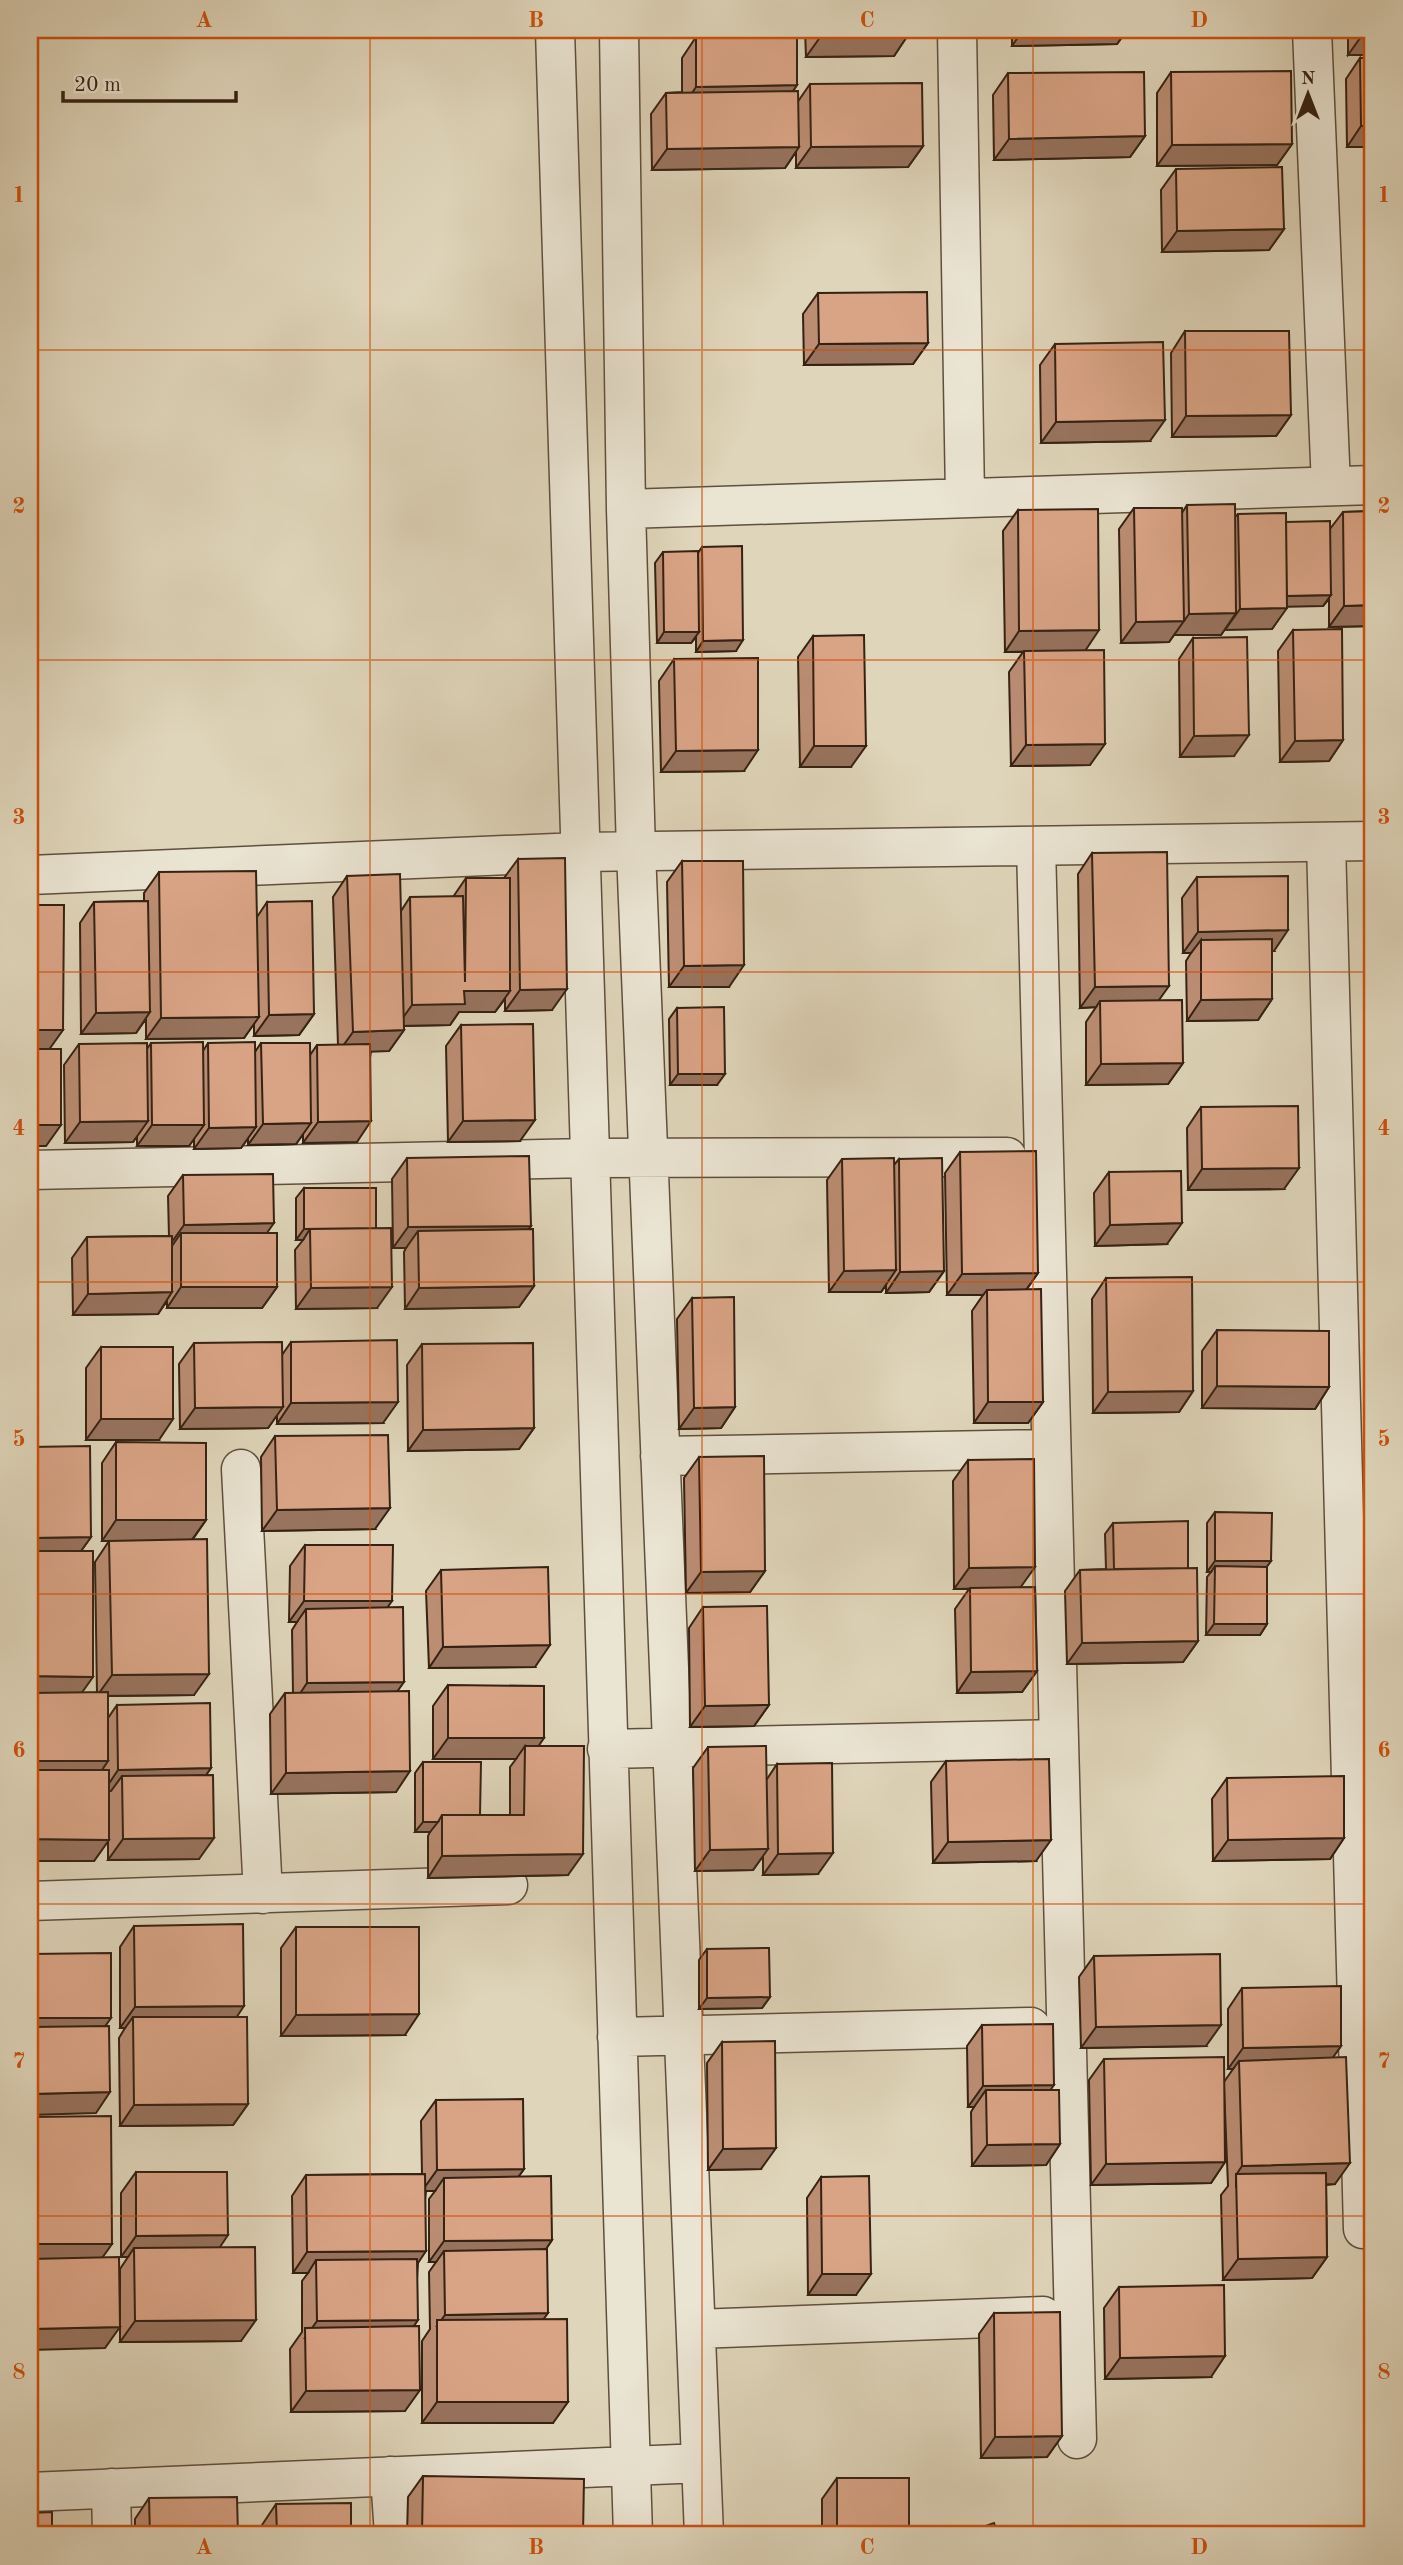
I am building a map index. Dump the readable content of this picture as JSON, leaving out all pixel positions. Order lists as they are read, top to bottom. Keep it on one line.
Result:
{"scale_bar":"20 m","north":"top","grid":{"columns":["A","B","C","D"],"rows":["1","2","3","4","5","6","7","8"]}}
